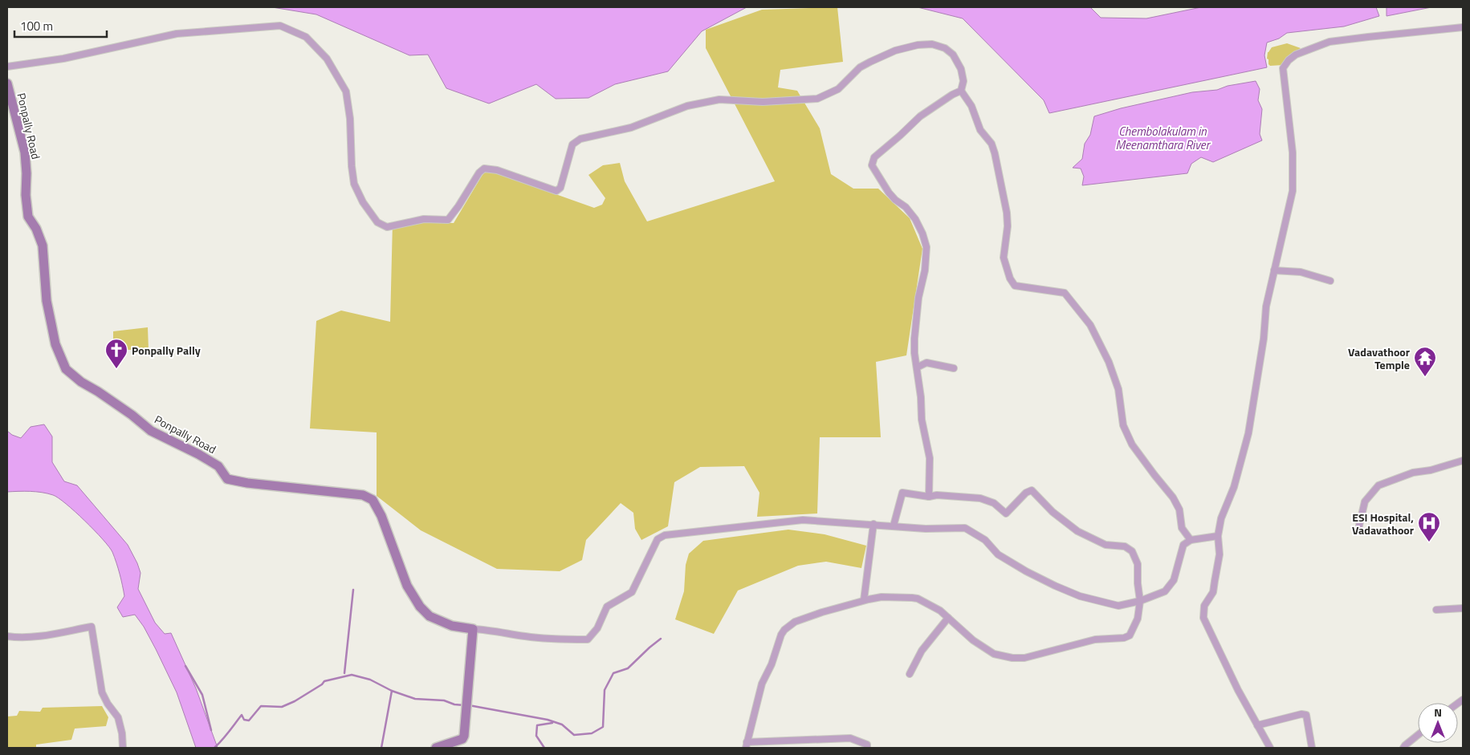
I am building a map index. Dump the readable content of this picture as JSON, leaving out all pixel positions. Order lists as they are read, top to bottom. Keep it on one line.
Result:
{"streets":{"main road":["Ponpally Road"]},"water":["Chembolakulam in Meenamthara River"],"places":{"church":["Ponpally Pally"],"temple":["Vadavathoor Temple"],"hospital":["ESI Hospital, Vadavathoor"]},"scale_bar":"100 m","north":"top"}
